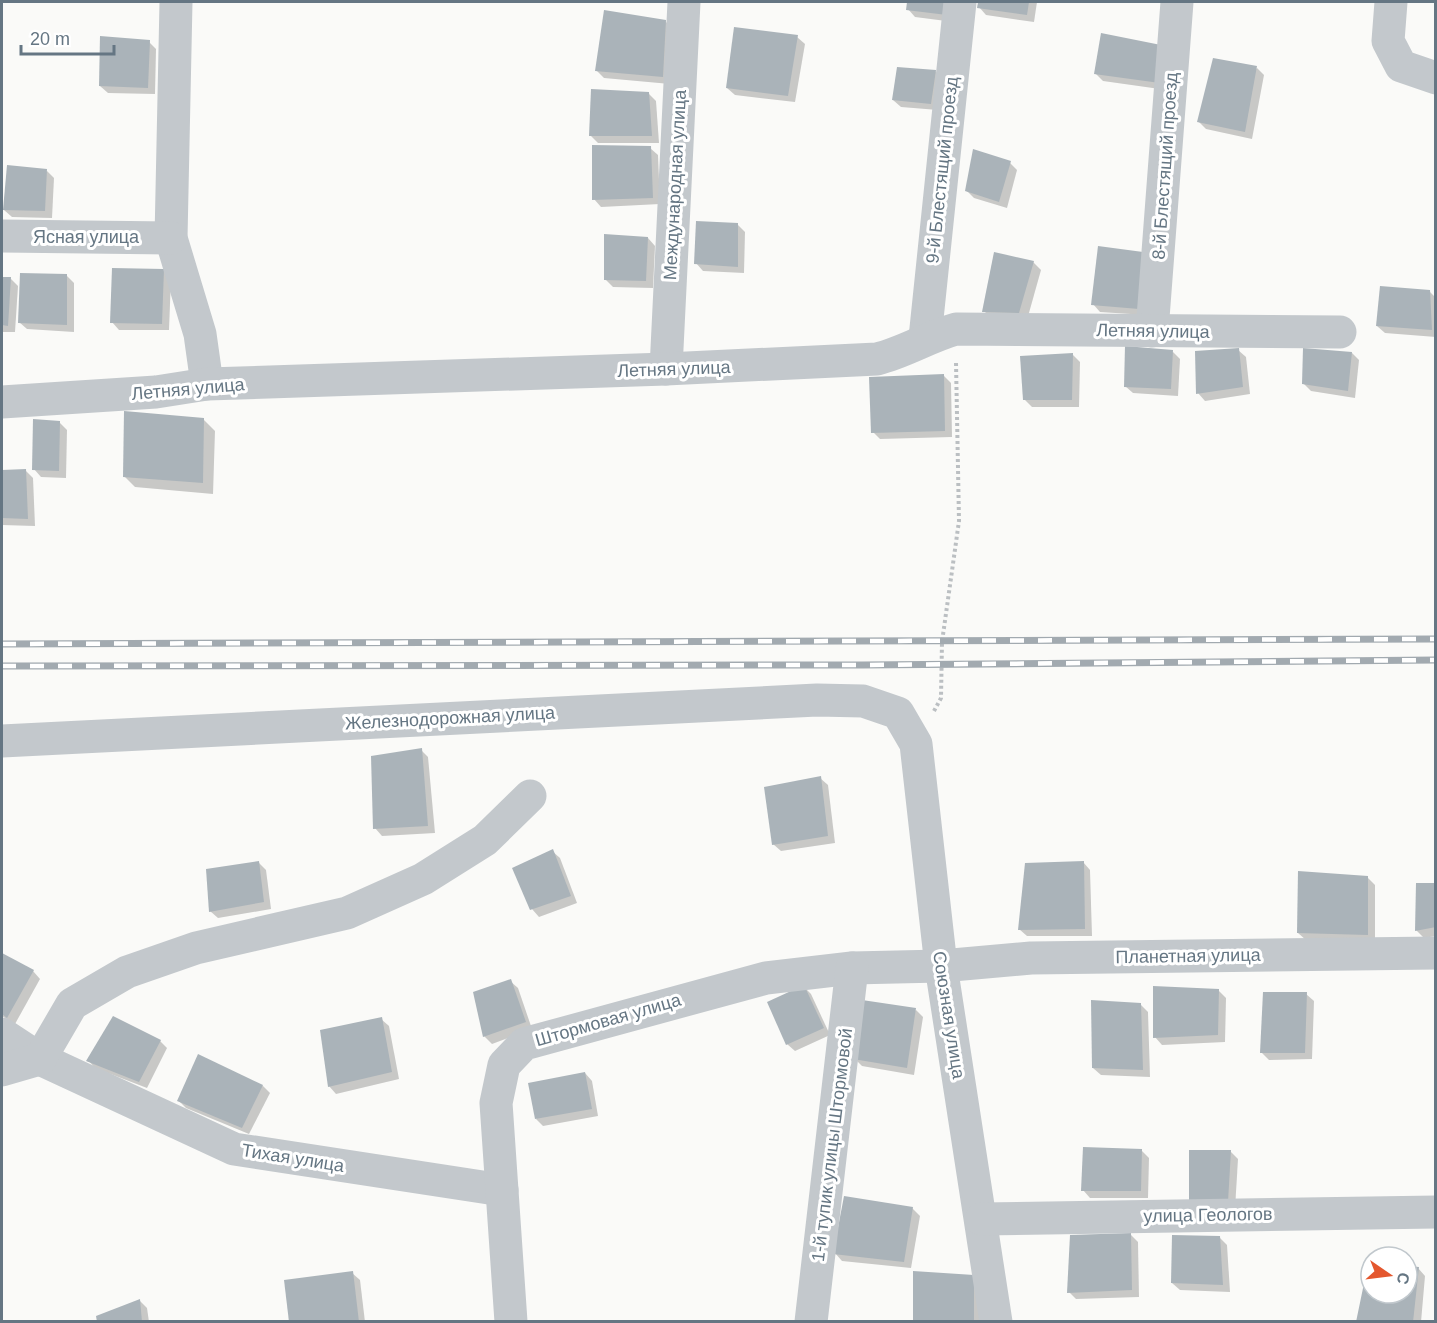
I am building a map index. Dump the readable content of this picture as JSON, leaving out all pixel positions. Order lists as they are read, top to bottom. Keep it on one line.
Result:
{"streets":{"street":["8-й Блестящий проезд","9-й Блестящий проезд","Международная улица","Ясная улица","Летняя улица","Железнодорожная улица","Планетная улица","Союзная улица","Штормовая улица","1-й тупик улицы Штормовой","Тихая улица","улица Геологов"]},"crossings":[["8-й Блестящий проезд","Летняя улица"],["9-й Блестящий проезд","Летняя улица"],["Международная улица","Летняя улица"],["Железнодорожная улица","Союзная улица"],["Планетная улица","Союзная улица"],["Планетная улица","Штормовая улица"],["Союзная улица","Штормовая улица"],["Союзная улица","улица Геологов"],["Штормовая улица","1-й тупик улицы Штормовой"],["Штормовая улица","Тихая улица"]],"scale_bar":"20 m","north":"right"}
